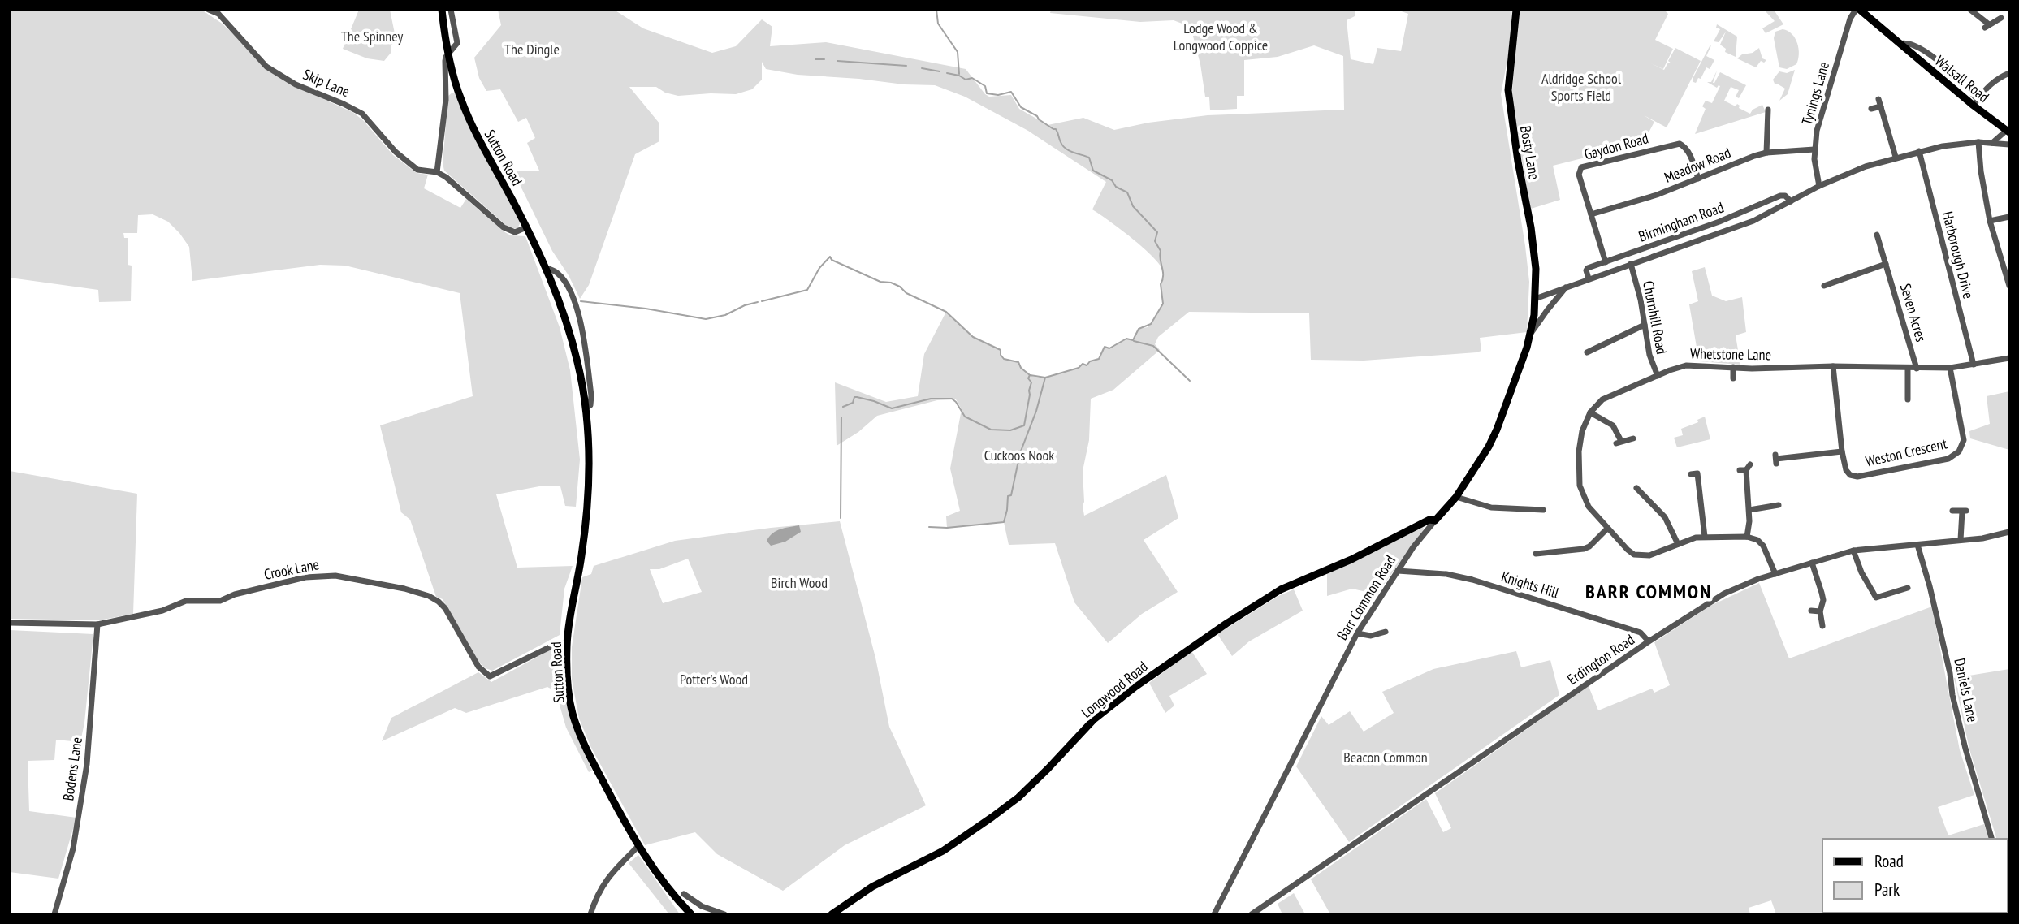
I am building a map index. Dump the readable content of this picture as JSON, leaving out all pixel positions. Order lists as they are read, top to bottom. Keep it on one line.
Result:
{"streets":{"main road":["Walsall Road","Bosty Lane","Sutton Road","Barr Common Road","Longwood Road"],"street":["Skip Lane","Tynings Lane","Gaydon Road","Meadow Road","Birmingham Road","Harborough Drive","Seven Acres","Churnhill Road","Whetstone Lane","Weston Crescent","Crook Lane","Knights Hill","Erdington Road","Daniels Lane","Bodens Lane"]},"crossings":[["Walsall Road","Tynings Lane"],["Skip Lane","Sutton Road"],["Tynings Lane","Meadow Road"],["Tynings Lane","Birmingham Road"],["Gaydon Road","Meadow Road"],["Gaydon Road","Birmingham Road"],["Bosty Lane","Birmingham Road"],["Bosty Lane","Barr Common Road"],["Sutton Road","Crook Lane"],["Birmingham Road","Harborough Drive"],["Birmingham Road","Churnhill Road"],["Birmingham Road","Barr Common Road"],["Harborough Drive","Whetstone Lane"],["Seven Acres","Whetstone Lane"],["Churnhill Road","Whetstone Lane"],["Whetstone Lane","Weston Crescent"],["Crook Lane","Bodens Lane"],["Knights Hill","Barr Common Road"],["Knights Hill","Erdington Road"],["Barr Common Road","Longwood Road"],["Erdington Road","Daniels Lane"]],"districts":["BARR COMMON"],"parks":["Lodge Wood & Longwood Coppice","The Spinney","The Dingle","Aldridge School Sports Field","Cuckoos Nook","Birch Wood","Potter's Wood","Beacon Common"],"legend":["Road","Park"]}
